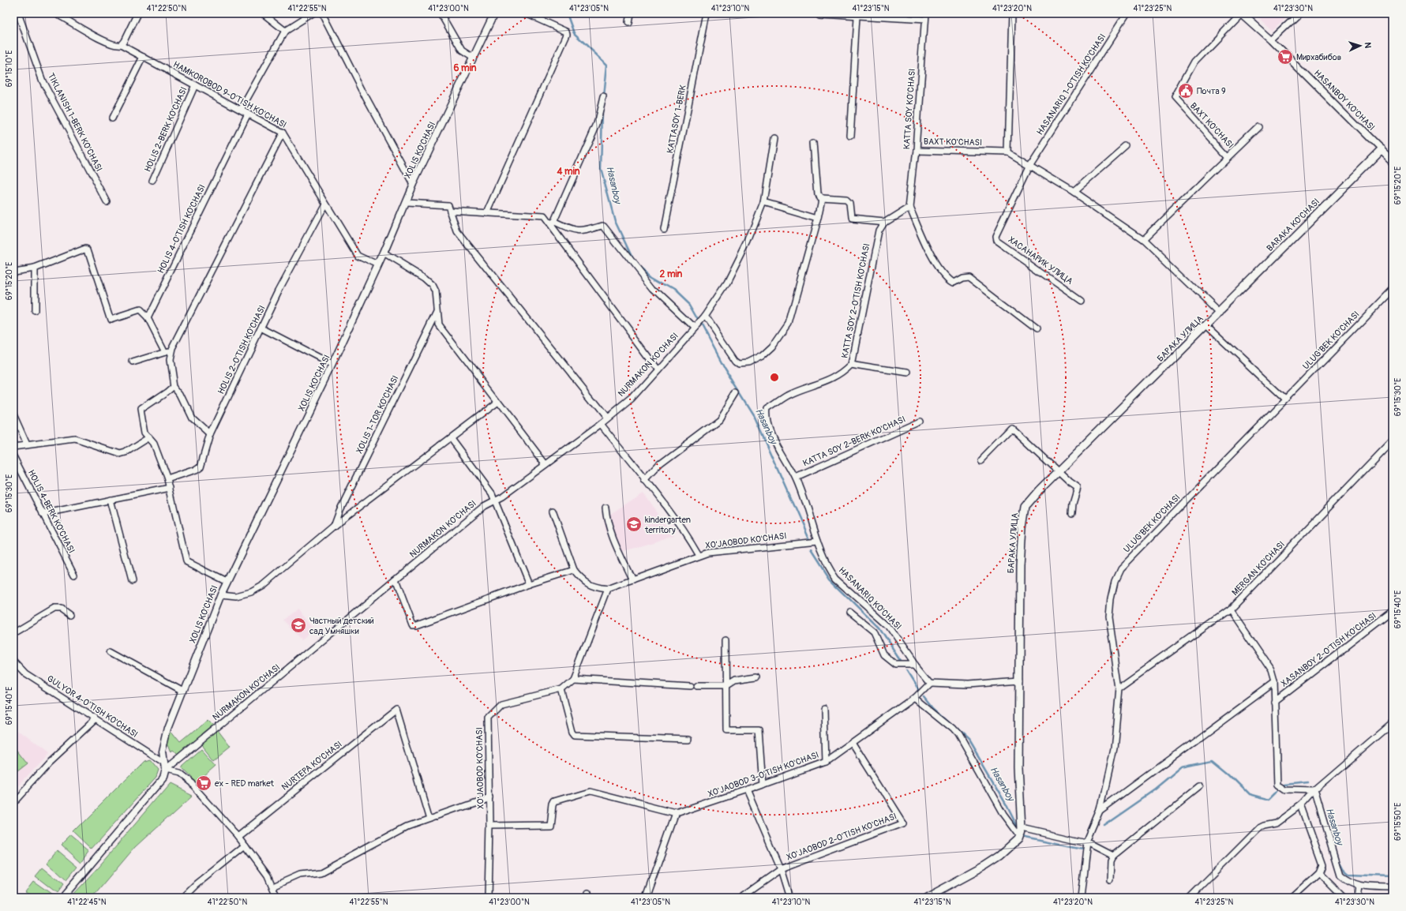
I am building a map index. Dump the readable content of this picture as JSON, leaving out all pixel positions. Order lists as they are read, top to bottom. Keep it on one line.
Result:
{"streets":{"main road":["HASANBOY KO'CHASI","BARAKA KO'CHASI","БАРАКА УЛИЦА"],"street":["HASANARIQ 1-O'TISH KO'CHASI","HAMKOROBOD 9-O'TISH KO'CHASI","KATTA SOY KO'CHASI","KATTASOY 1-BERK","TIKLANISH 1-BERK KO'CHASI","BAXT KO'CHASI","HOLIS 2-BERK KO'CHASI","XOLIS KO'CHASI","HOLIS 4-O'TISH KO'CHASI","ХАСАНАРИК УЛИЦА","KATTA SOY 2-O'TISH KO'CHASI","ULUG'BEK KO'CHASI","HOLIS 2-O'TISH KO'CHASI","NURMAKON KO'CHASI","XOLIS 1-TOR KO'CHASI","KATTA SOY 2-BERK KO'CHASI","HOLIS 4-BERK KO'CHASI","XO'JAOBOD KO'CHASI","MERGAN KO'CHASI","HASANARIQ KO'CHASI","XASANBOY 2-O'TISH KO'CHASI","GULYOR 4-O'TISH KO'CHASI","NURTEPA KO'CHASI","XO'JAOBOD 3-O'TISH KO'CHASI","XO'JAOBOD 2-O'TISH KO'CHASI"]},"crossings":[["HASANARIQ 1-O'TISH KO'CHASI","BAXT KO'CHASI"],["HASANARIQ 1-O'TISH KO'CHASI","ХАСАНАРИК УЛИЦА"],["HAMKOROBOD 9-O'TISH KO'CHASI","HOLIS 2-BERK KO'CHASI"],["HAMKOROBOD 9-O'TISH KO'CHASI","XOLIS KO'CHASI"],["HAMKOROBOD 9-O'TISH KO'CHASI","HOLIS 4-O'TISH KO'CHASI"],["HAMKOROBOD 9-O'TISH KO'CHASI","HOLIS 2-O'TISH KO'CHASI"],["HASANBOY KO'CHASI","BAXT KO'CHASI"],["HASANBOY KO'CHASI","BARAKA KO'CHASI"],["KATTA SOY KO'CHASI","BAXT KO'CHASI"],["BAXT KO'CHASI","BARAKA KO'CHASI"],["BAXT KO'CHASI","ХАСАНАРИК УЛИЦА"],["BAXT KO'CHASI","БАРАКА УЛИЦА"],["XOLIS KO'CHASI","NURMAKON KO'CHASI"],["XOLIS KO'CHASI","XOLIS 1-TOR KO'CHASI"],["XOLIS KO'CHASI","GULYOR 4-O'TISH KO'CHASI"],["BARAKA KO'CHASI","БАРАКА УЛИЦА"],["KATTA SOY 2-O'TISH KO'CHASI","KATTA SOY 2-BERK KO'CHASI"],["KATTA SOY 2-O'TISH KO'CHASI","XO'JAOBOD KO'CHASI"],["KATTA SOY 2-O'TISH KO'CHASI","HASANARIQ KO'CHASI"],["ULUG'BEK KO'CHASI","MERGAN KO'CHASI"],["XO'JAOBOD KO'CHASI","HASANARIQ KO'CHASI"],["XO'JAOBOD 3-O'TISH KO'CHASI","XO'JAOBOD 2-O'TISH KO'CHASI"]],"water":["Hasanboy"],"places":{"supermarket":["Мирхабибов","ex - RED market"],"public building":["Почта 9"],"school or university":["kindergarten territory","Частный детский сад Умняшки"]},"north":"right","coordinates":["41°22'50\"N","41°22'55\"N","41°23'00\"N","41°23'05\"N","41°23'10\"N","41°23'15\"N","41°23'20\"N","41°23'25\"N","41°23'30\"N","69°15'10\"E","69°15'20\"E","69°15'30\"E","69°15'40\"E","69°15'50\"E","41°22'45\"N"],"rings":["6 min","4 min","2 min"]}
